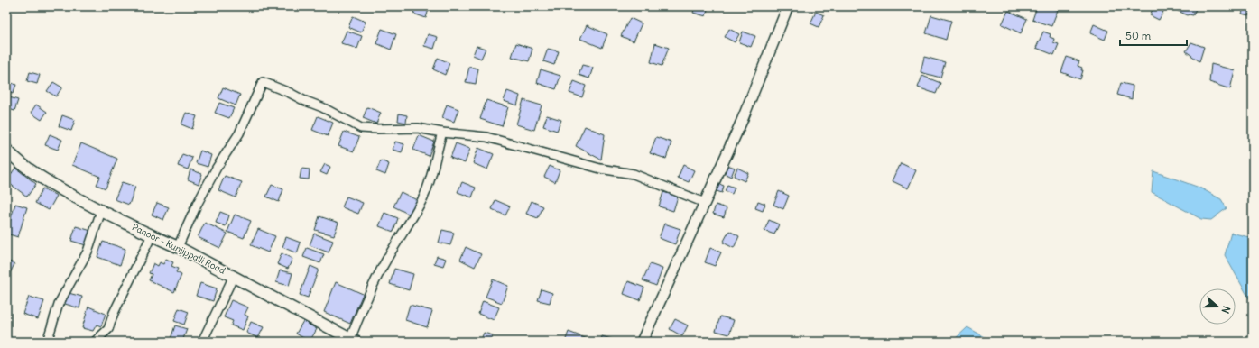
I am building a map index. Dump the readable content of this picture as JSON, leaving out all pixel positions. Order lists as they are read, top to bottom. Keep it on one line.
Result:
{"streets":{"main road":["Panoor - Kunjippalli Road"]},"scale_bar":"50 m","north":"right"}
